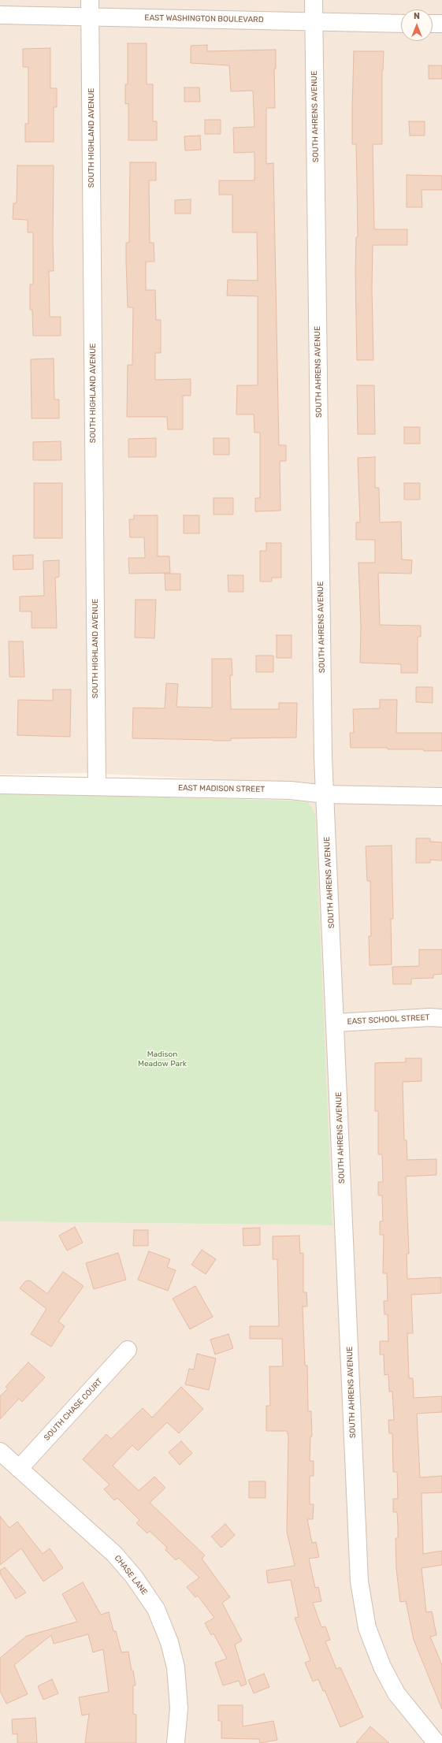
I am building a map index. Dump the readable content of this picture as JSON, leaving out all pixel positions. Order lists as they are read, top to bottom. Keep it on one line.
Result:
{"streets":{"street":["EAST WASHINGTON BOULEVARD","SOUTH AHRENS AVENUE","SOUTH HIGHLAND AVENUE","EAST MADISON STREET","EAST SCHOOL STREET","SOUTH CHASE COURT","CHASE LANE"]},"crossings":[["EAST WASHINGTON BOULEVARD","SOUTH AHRENS AVENUE"],["EAST WASHINGTON BOULEVARD","SOUTH HIGHLAND AVENUE"],["SOUTH AHRENS AVENUE","EAST MADISON STREET"],["SOUTH AHRENS AVENUE","EAST SCHOOL STREET"],["SOUTH HIGHLAND AVENUE","EAST MADISON STREET"],["SOUTH CHASE COURT","CHASE LANE"]],"parks":["Madison Meadow Park"],"north":"top"}
